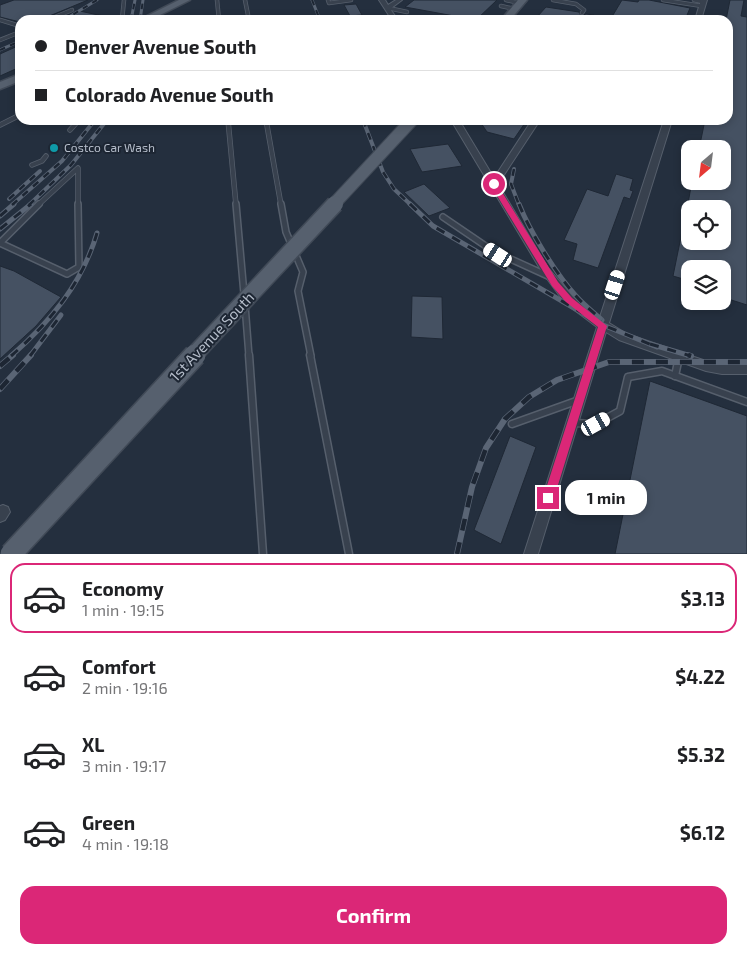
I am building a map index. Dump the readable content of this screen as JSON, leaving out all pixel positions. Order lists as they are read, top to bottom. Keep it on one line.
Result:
{"streets":{"main road":["1st Avenue South"]},"places":["Costco Car Wash"],"north":"bottom left","page":{"banner":["Denver Avenue South","Colorado Avenue South"],"bubble":"1 min","list":[{"name":"Economy","note":"1 min · 19:15","value":"$3.13"},{"name":"Comfort","note":"2 min · 19:16","value":"$4.22"},{"name":"XL","note":"3 min · 19:17","value":"$5.32"},{"name":"Green","note":"4 min · 19:18","value":"$6.12"}],"buttons":"Confirm"}}
